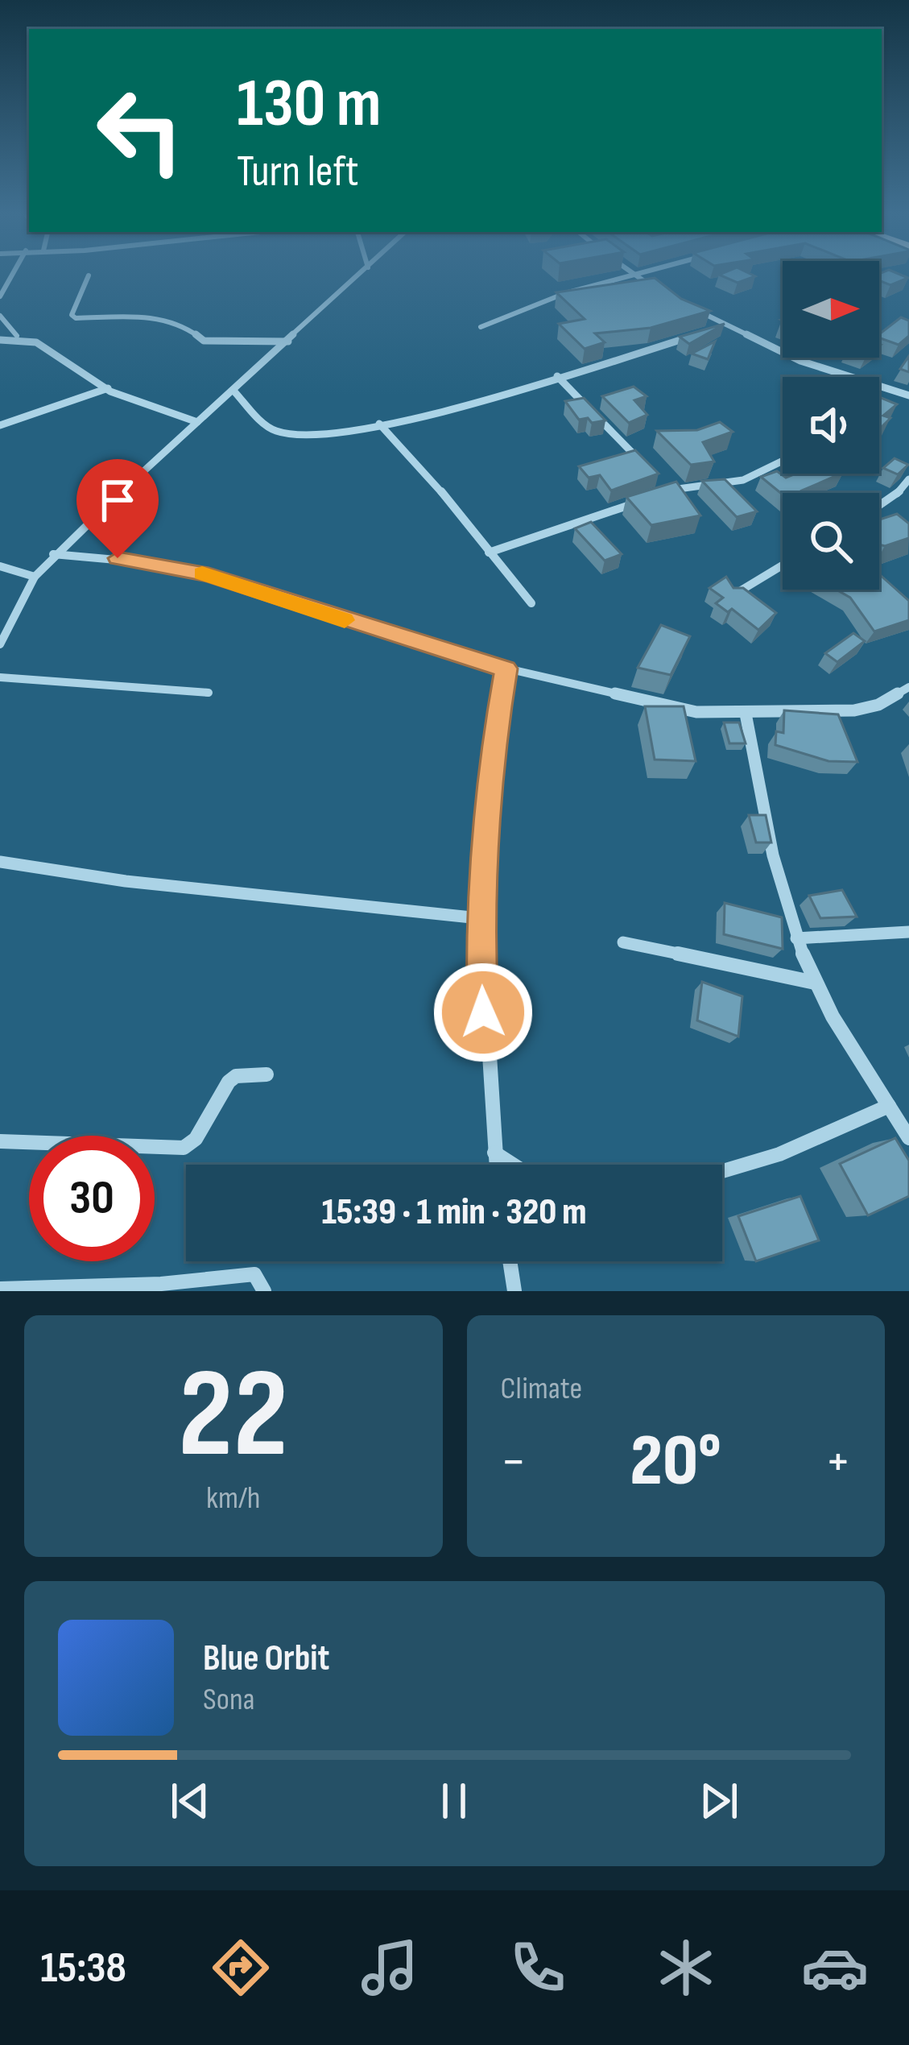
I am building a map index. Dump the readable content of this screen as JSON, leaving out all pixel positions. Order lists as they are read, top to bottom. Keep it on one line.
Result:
{"north":"right","page":{"turn":["130 m","Turn left"],"limit":"30","trip":"15:39 · 1 min · 320 m","tile":[["22","km/h"],"Climate"],"heat":["−","20°","+"],"song":["Blue Orbit","Sona"],"tabs":"15:38"}}
